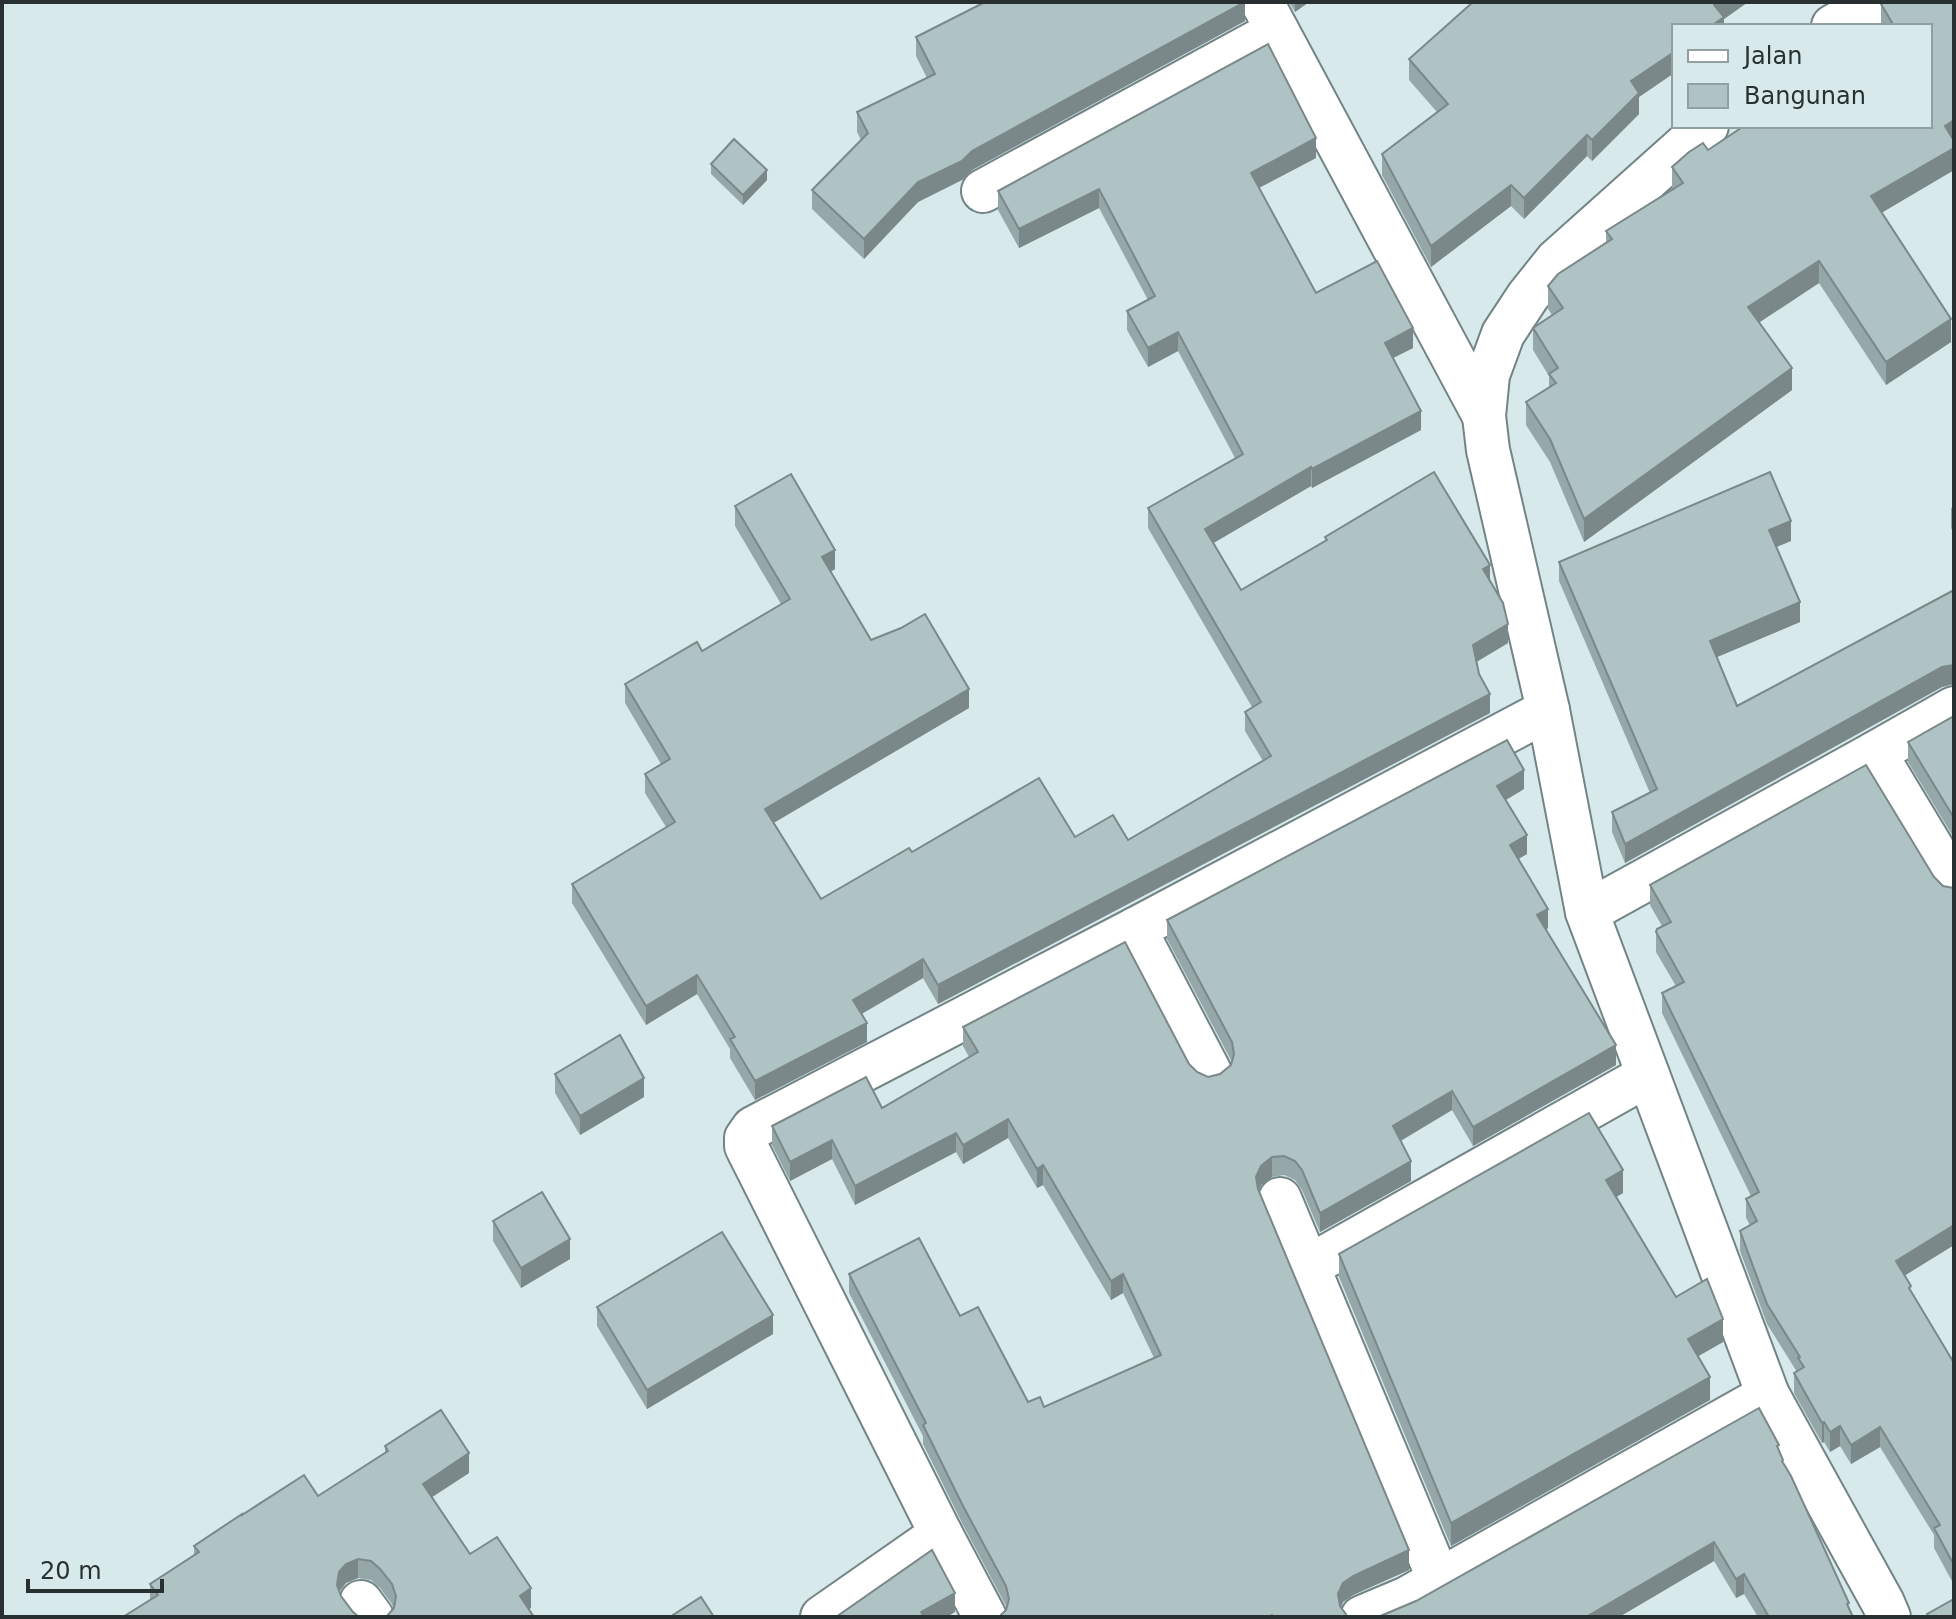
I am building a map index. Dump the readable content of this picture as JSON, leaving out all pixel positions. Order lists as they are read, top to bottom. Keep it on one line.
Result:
{"legend":["Jalan","Bangunan"],"scale_bar":"20 m"}
